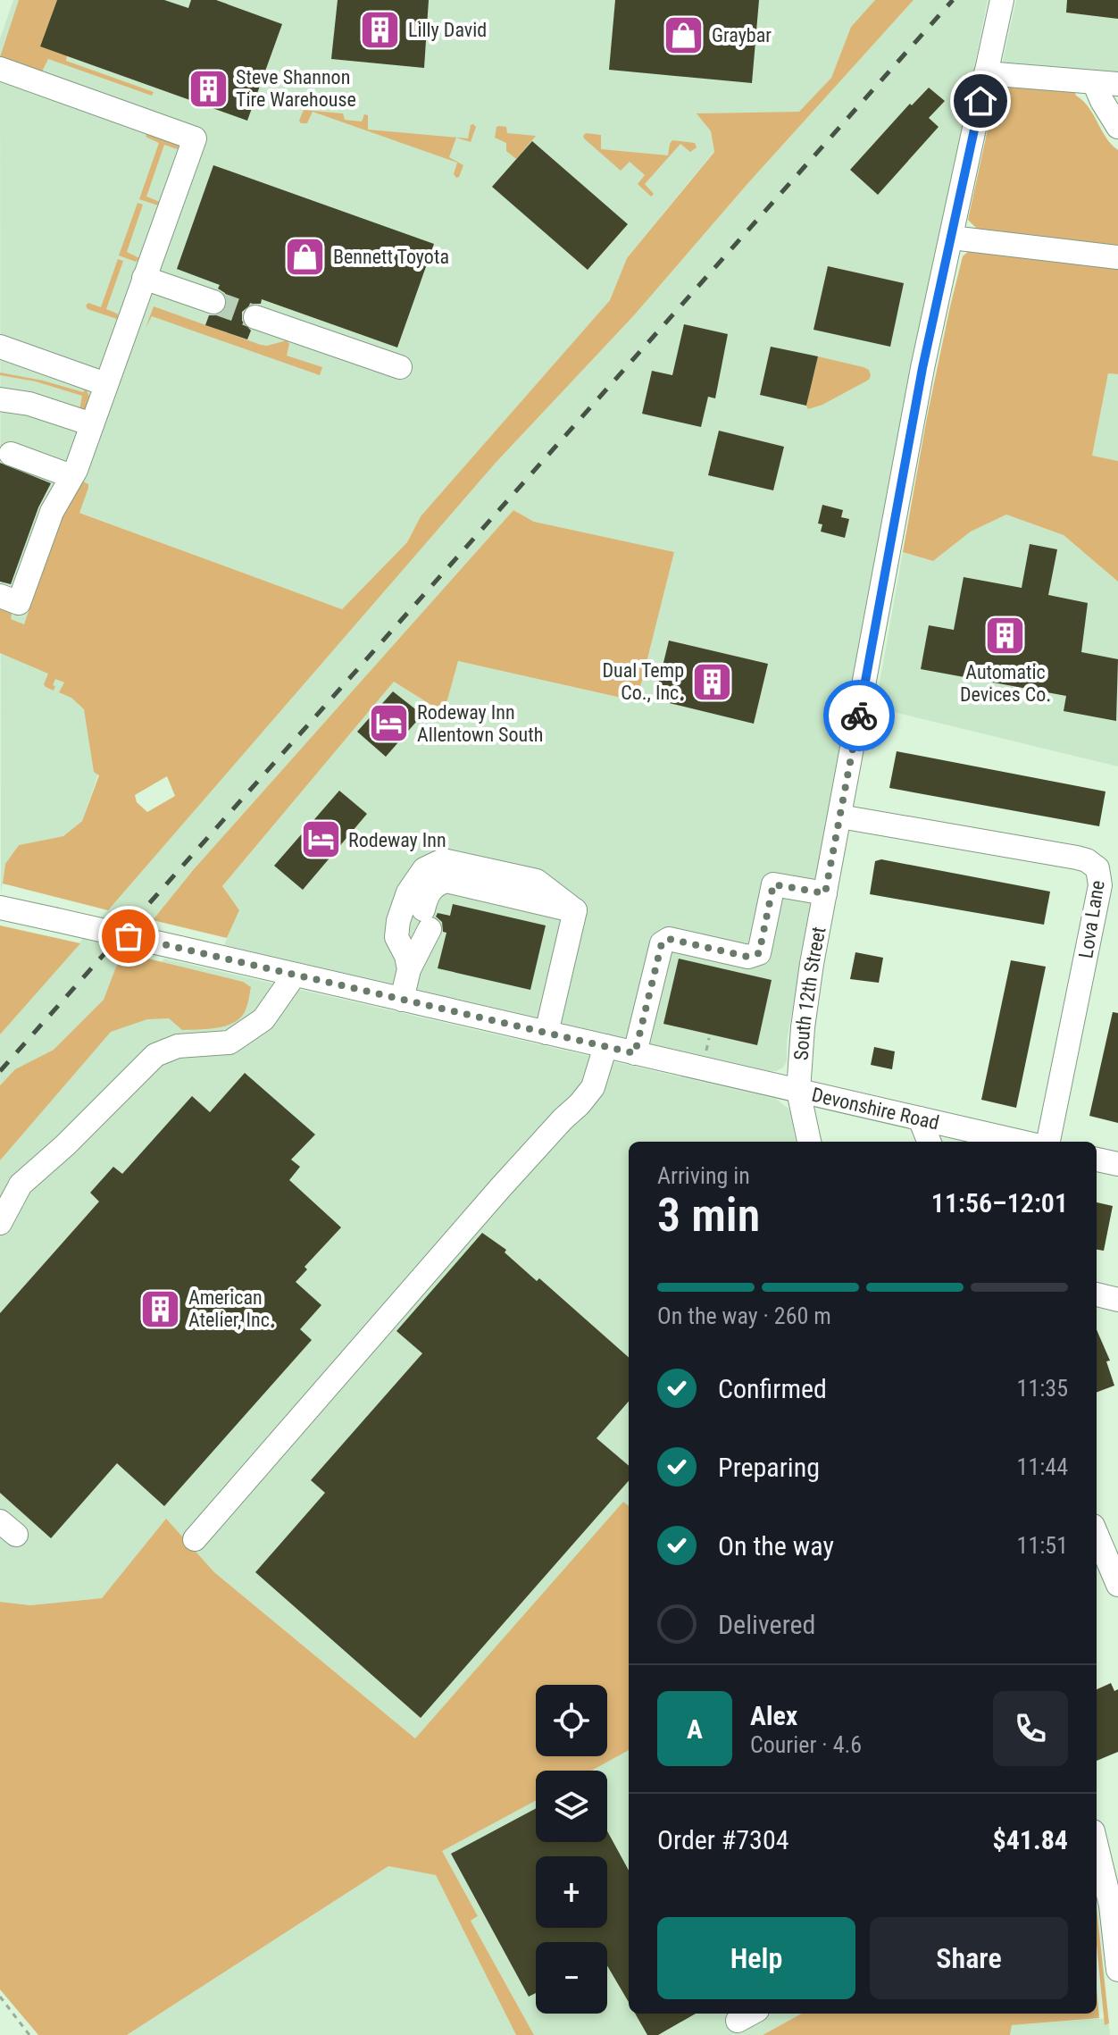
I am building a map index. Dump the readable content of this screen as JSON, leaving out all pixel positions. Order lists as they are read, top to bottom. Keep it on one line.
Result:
{"streets":{"street":["Lova Lane","South 12th Street","Devonshire Road"]},"crossings":[["Lova Lane","South 12th Street"],["South 12th Street","Devonshire Road"]],"places":{"building":["Lilly David","Steve Shannon Tire Warehouse","Automatic Devices Co.","Dual Temp Co., Inc.","American Atelier, Inc."],"shop":["Graybar","Bennett Toyota"],"hotel":["Rodeway Inn Allentown South","Rodeway Inn"]},"page":{"heading":["3 min","Arriving in","11:56–12:01"],"panel":["Alex","Courier · 4.6","Order #7304","$41.84"],"bar":"On the way · 260 m","list":[["Confirmed","11:35"],["Preparing","11:44"],["On the way","11:51"],"Delivered"],"map_buttons":["+","−"],"round":"A","buttons":["Help","Share"]}}
